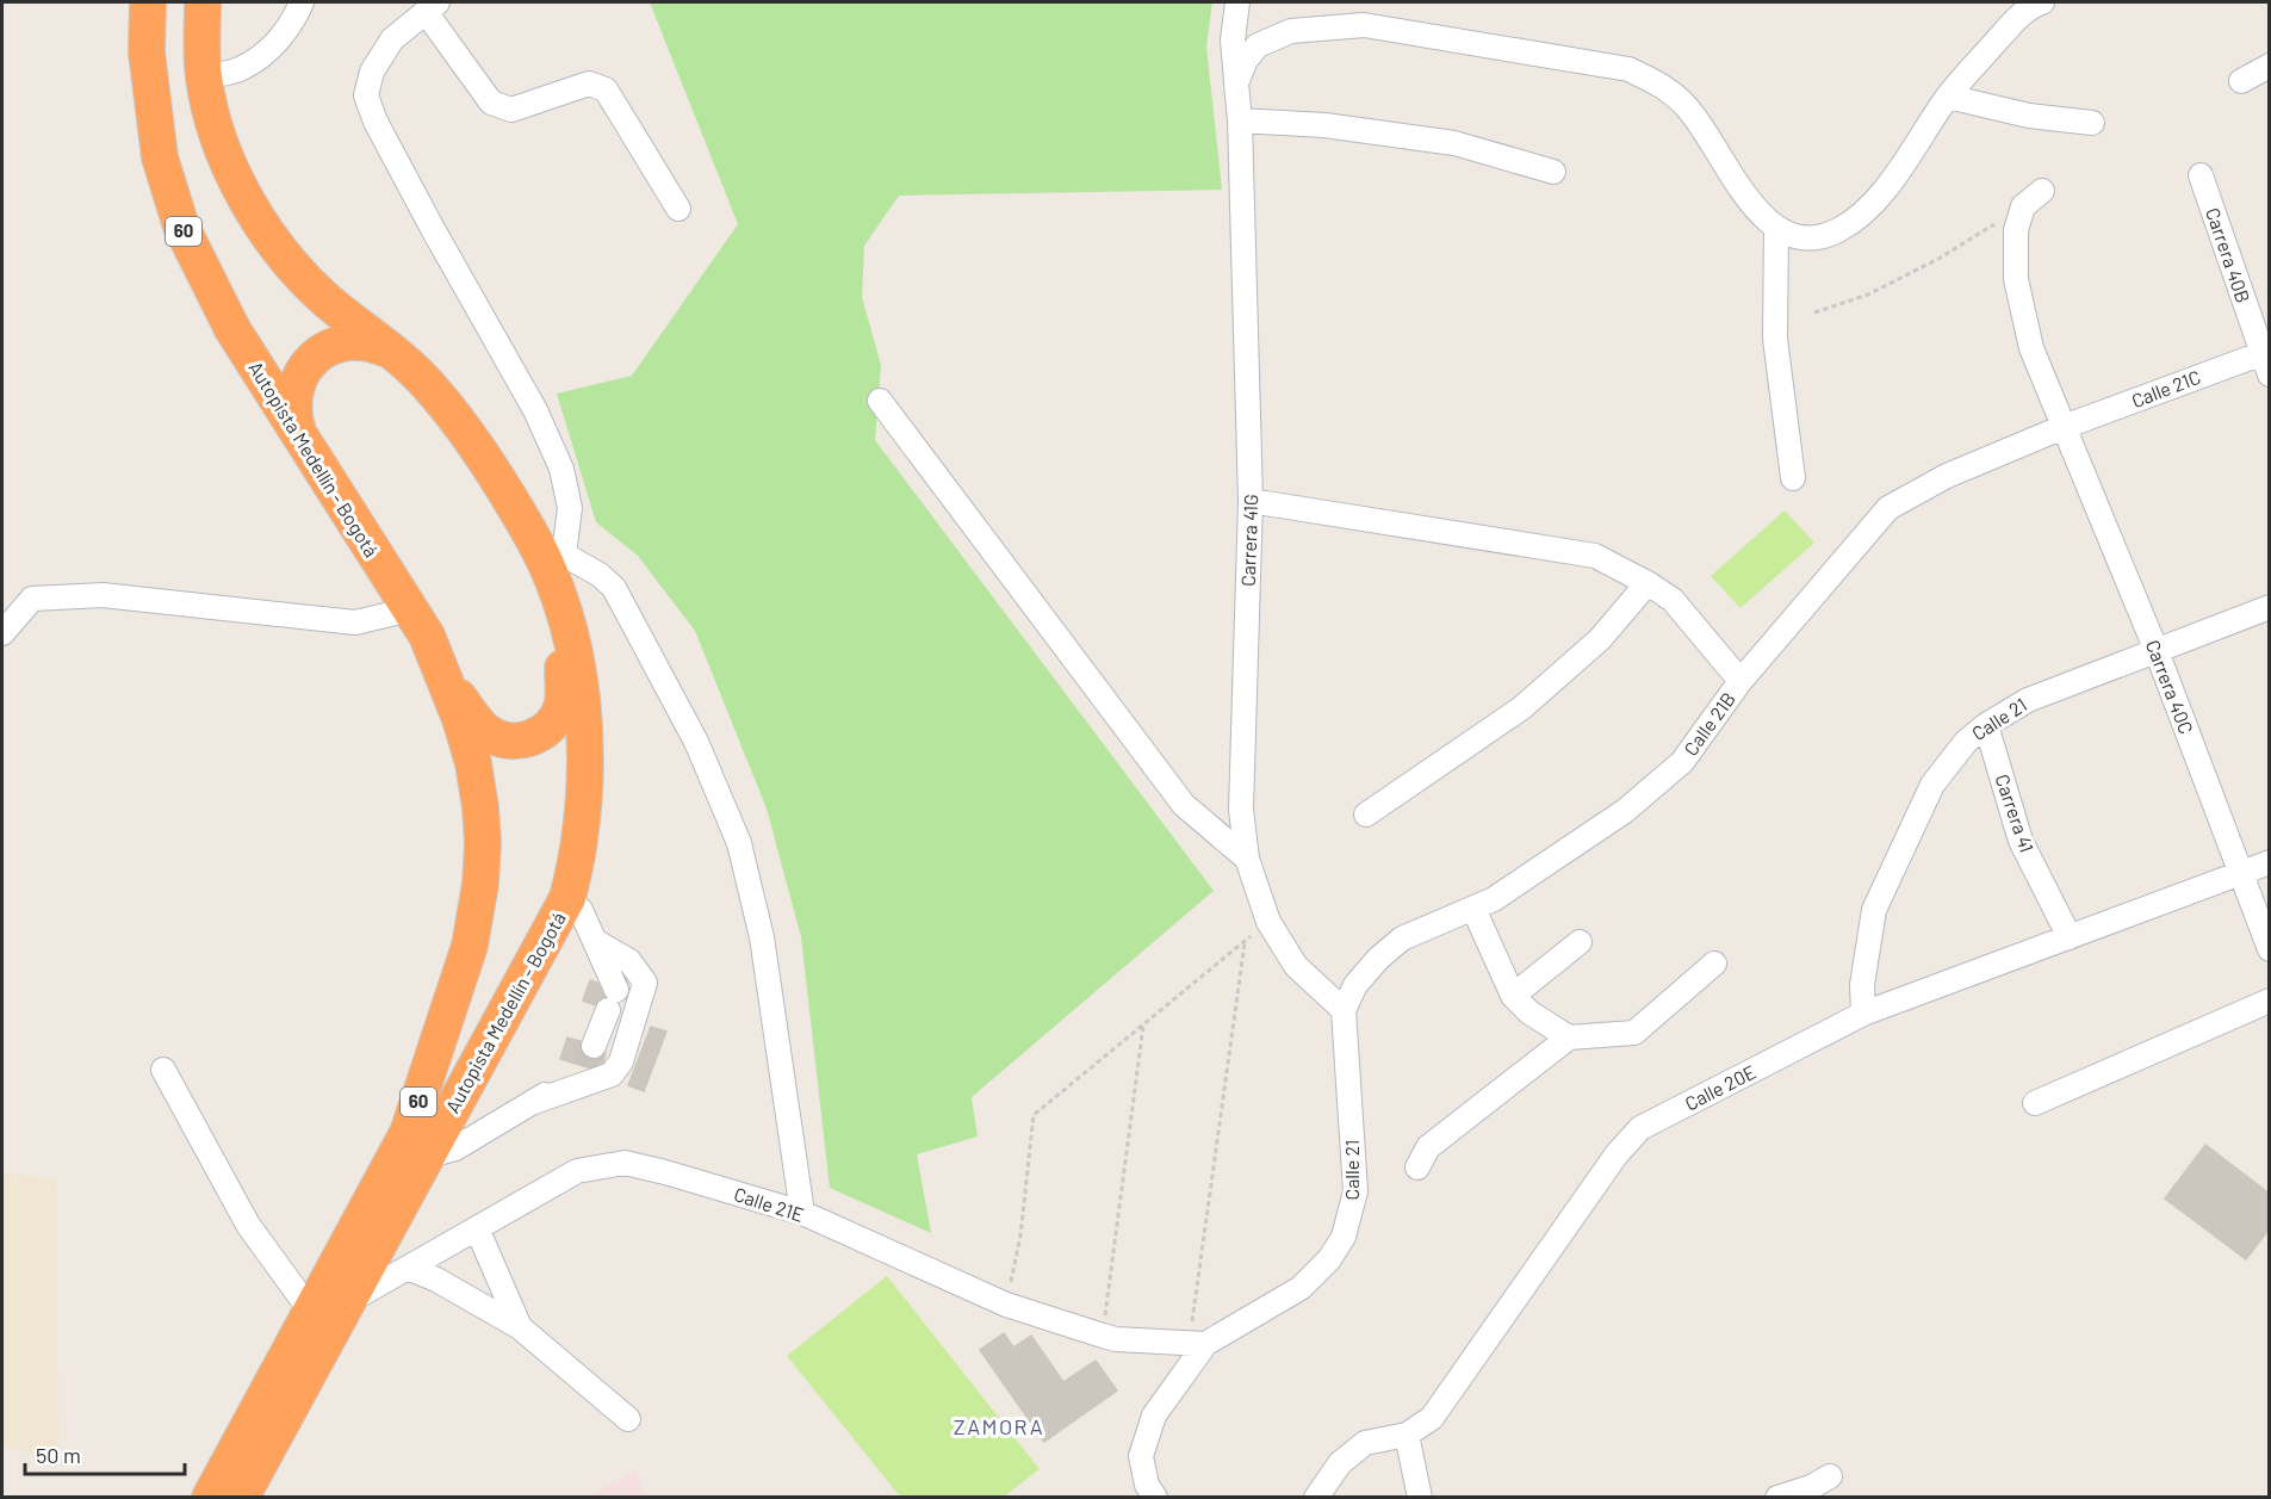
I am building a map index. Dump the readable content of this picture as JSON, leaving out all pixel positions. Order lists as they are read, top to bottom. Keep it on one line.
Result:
{"streets":{"highway":["60","Autopista Medellín - Bogotá"],"street":["Carrera 40B","Calle 21C","Carrera 41G","Carrera 40C","Calle 21","Calle 21B","Carrera 41","Calle 20E","Calle 21E"]},"crossings":[["Carrera 40B","Calle 21C"],["Calle 21C","Carrera 40C"],["Calle 21C","Calle 21B"],["Autopista Medellín - Bogotá","Calle 21E"],["Carrera 41G","Calle 21"],["Carrera 41G","Calle 21B"],["Carrera 40C","Calle 21"],["Carrera 40C","Calle 21B"],["Carrera 40C","Calle 20E"],["Calle 21","Calle 21B"],["Calle 21","Carrera 41"],["Calle 21","Calle 20E"],["Calle 21","Calle 21E"],["Carrera 41","Calle 20E"]],"districts":["ZAMORA"],"scale_bar":"50 m"}
